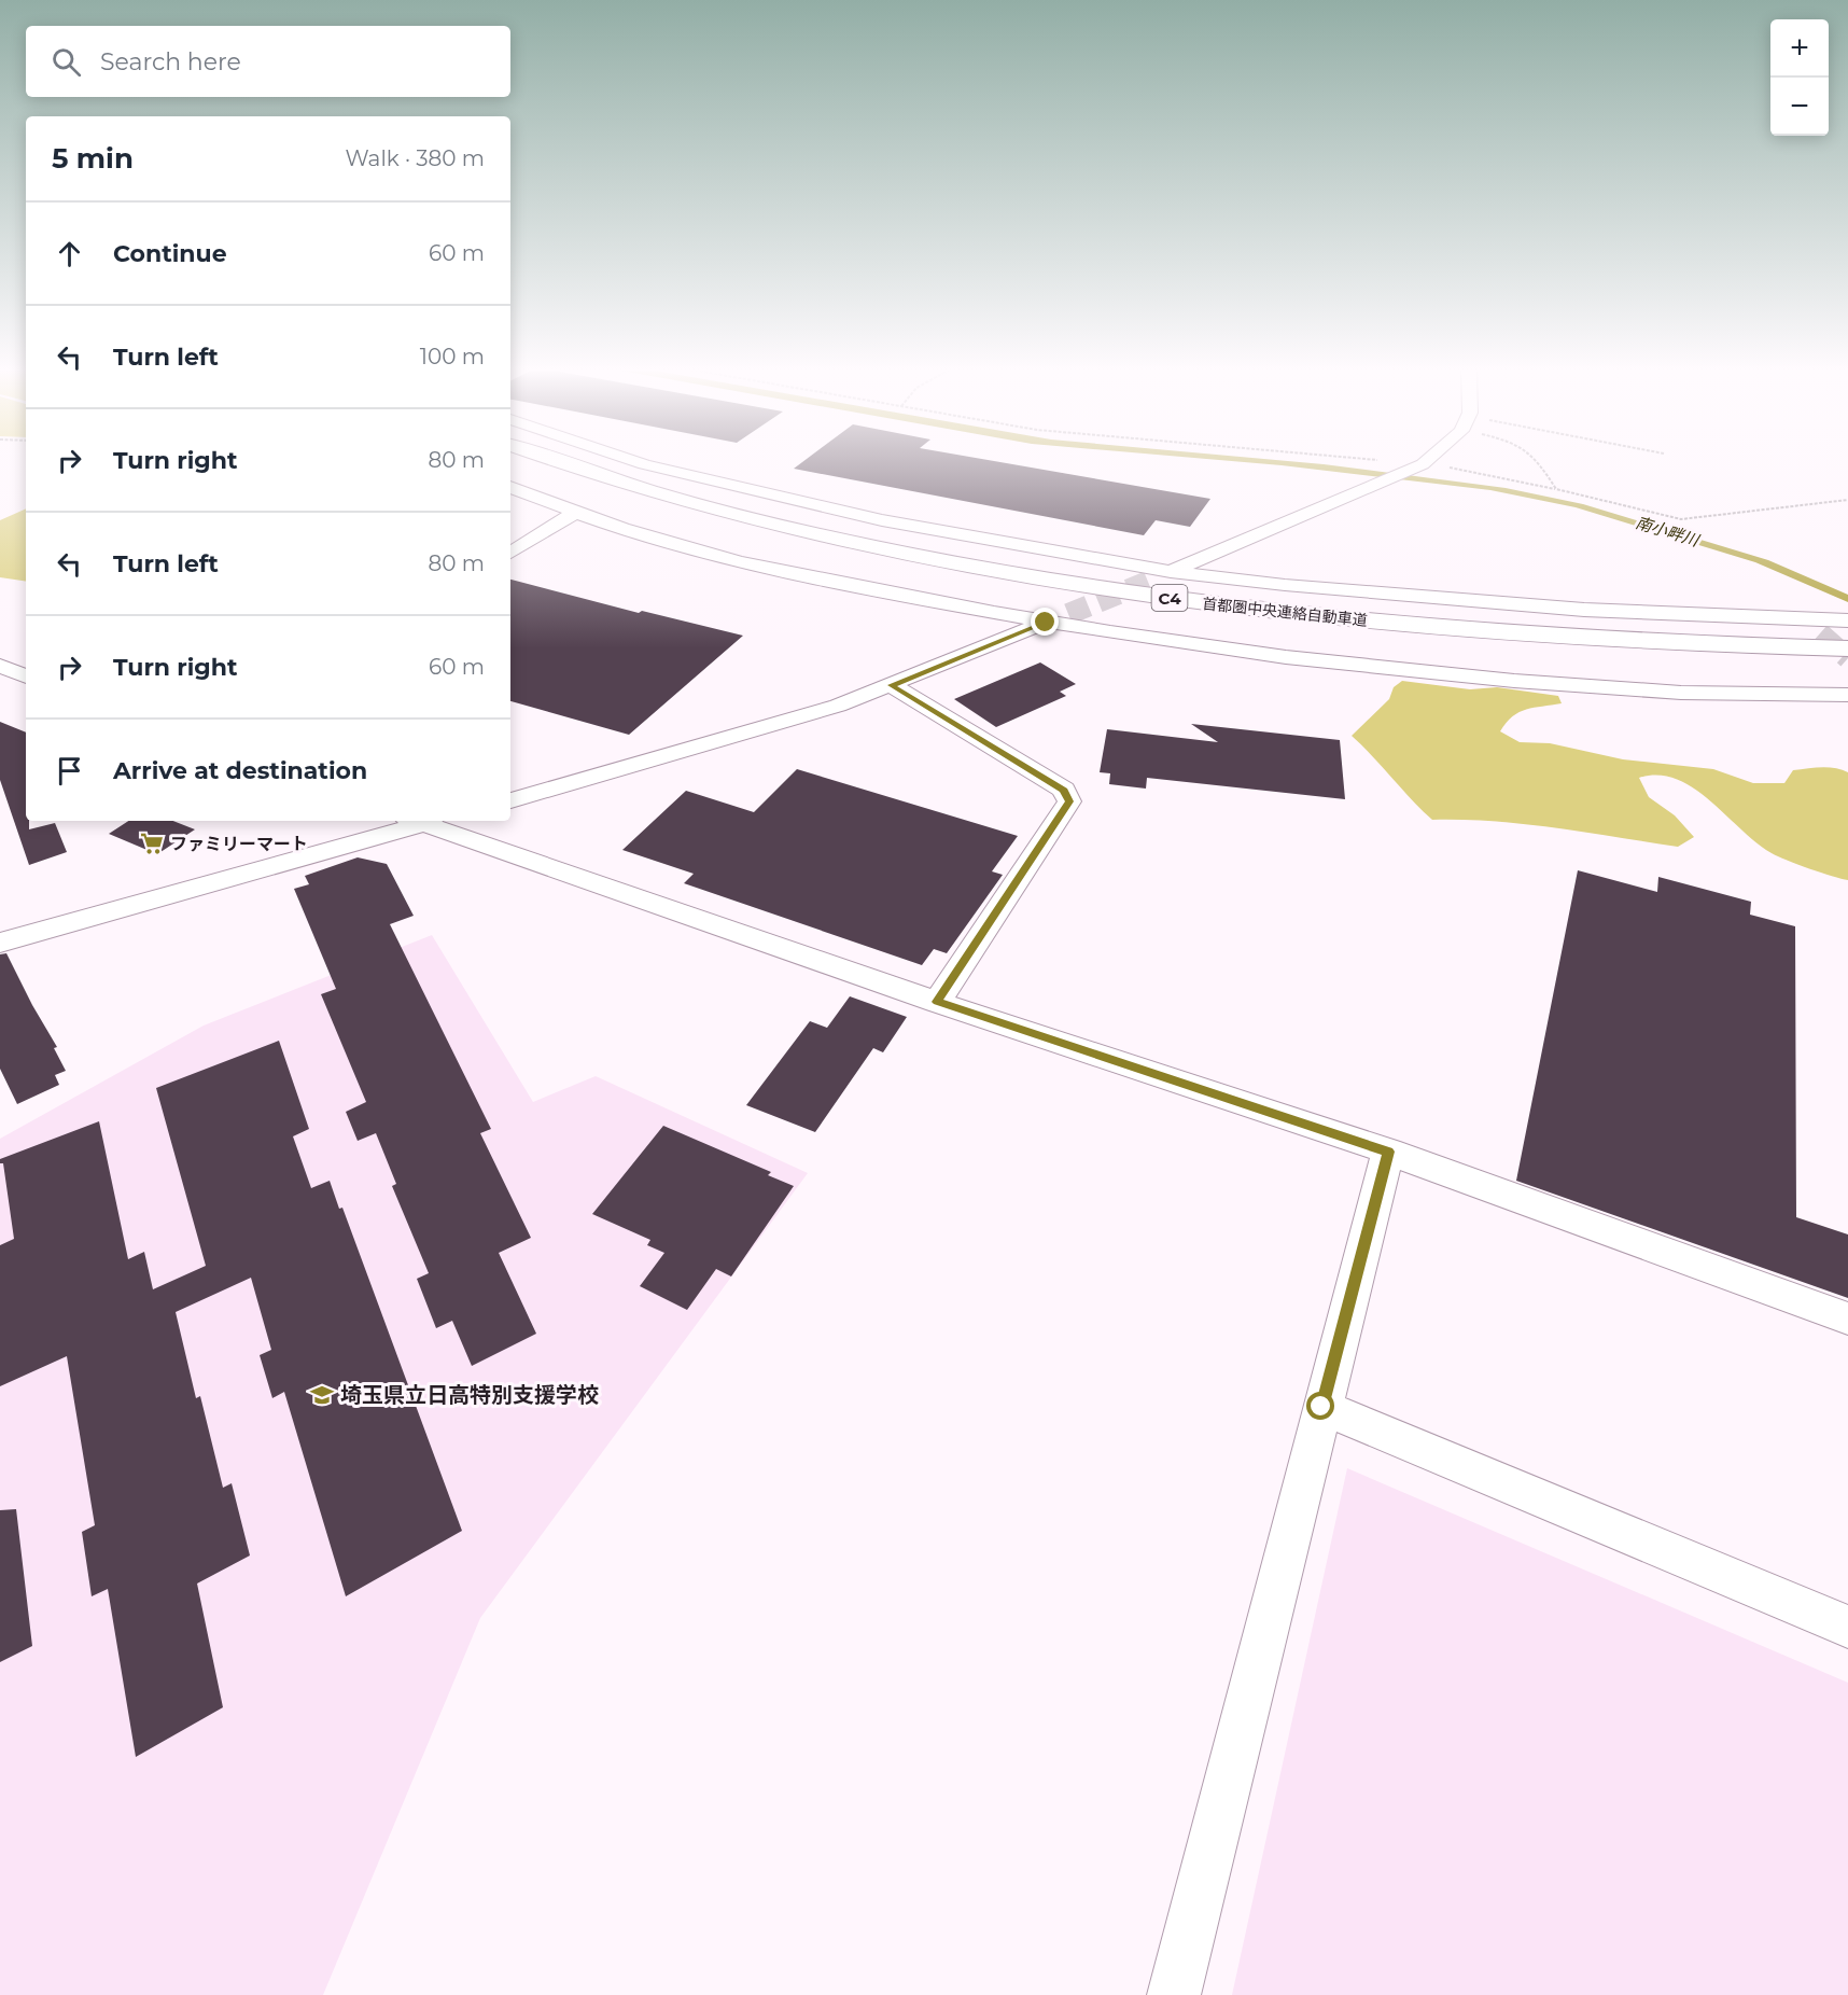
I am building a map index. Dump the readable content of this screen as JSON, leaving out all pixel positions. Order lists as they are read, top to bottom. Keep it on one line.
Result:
{"streets":{"highway":["C4","首都圏中央連絡自動車道"]},"water":["南小畔川"],"places":{"supermarket":["ファミリーマート"],"school or university":["埼玉県立日高特別支援学校"]},"page":{"map_buttons":["+","−"],"search":"Search here","heading":["5 min","Walk · 380 m"],"list":[["Continue","60 m"],["Turn left","100 m"],["Turn right","80 m"],["Turn left","80 m"],["Turn right","60 m"],"Arrive at destination"]}}
